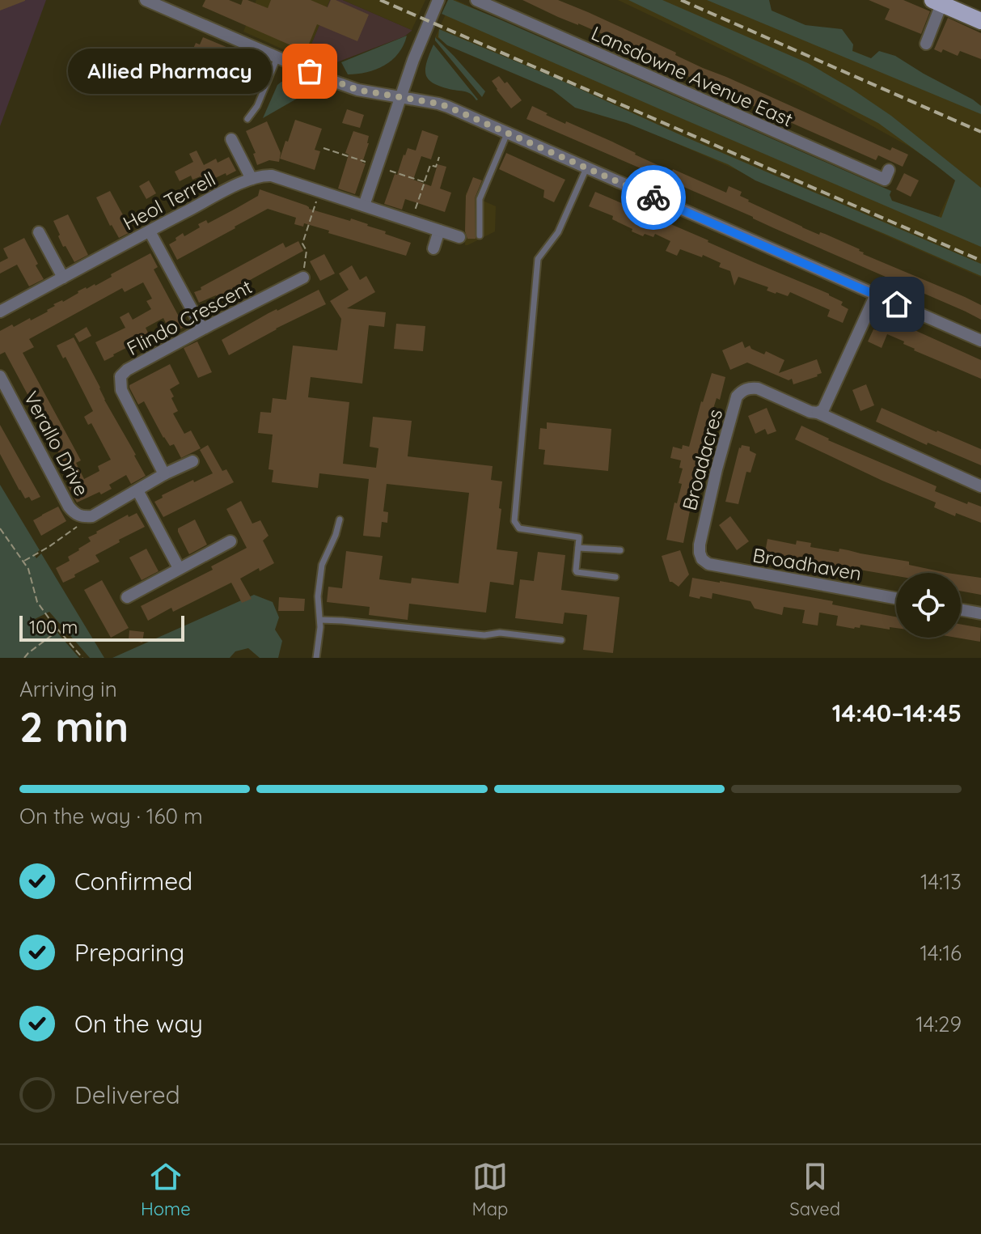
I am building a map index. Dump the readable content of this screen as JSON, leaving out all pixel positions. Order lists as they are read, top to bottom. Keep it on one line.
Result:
{"streets":{"street":["Lansdowne Avenue East","Heol Terrell","Flindo Crescent","Verallo Drive","Broadacres","Broadhaven"]},"crossings":[["Flindo Crescent","Verallo Drive"],["Broadacres","Broadhaven"]],"places":["Allied Pharmacy"],"scale_bar":"100 m","page":{"bubble":"Allied Pharmacy","scale":"100 m","heading":["2 min","Arriving in","14:40–14:45"],"bar":"On the way · 160 m","list":[["Confirmed","14:13"],["Preparing","14:16"],["On the way","14:29"],"Delivered"],"tabs":["Home","Map","Saved"]}}
